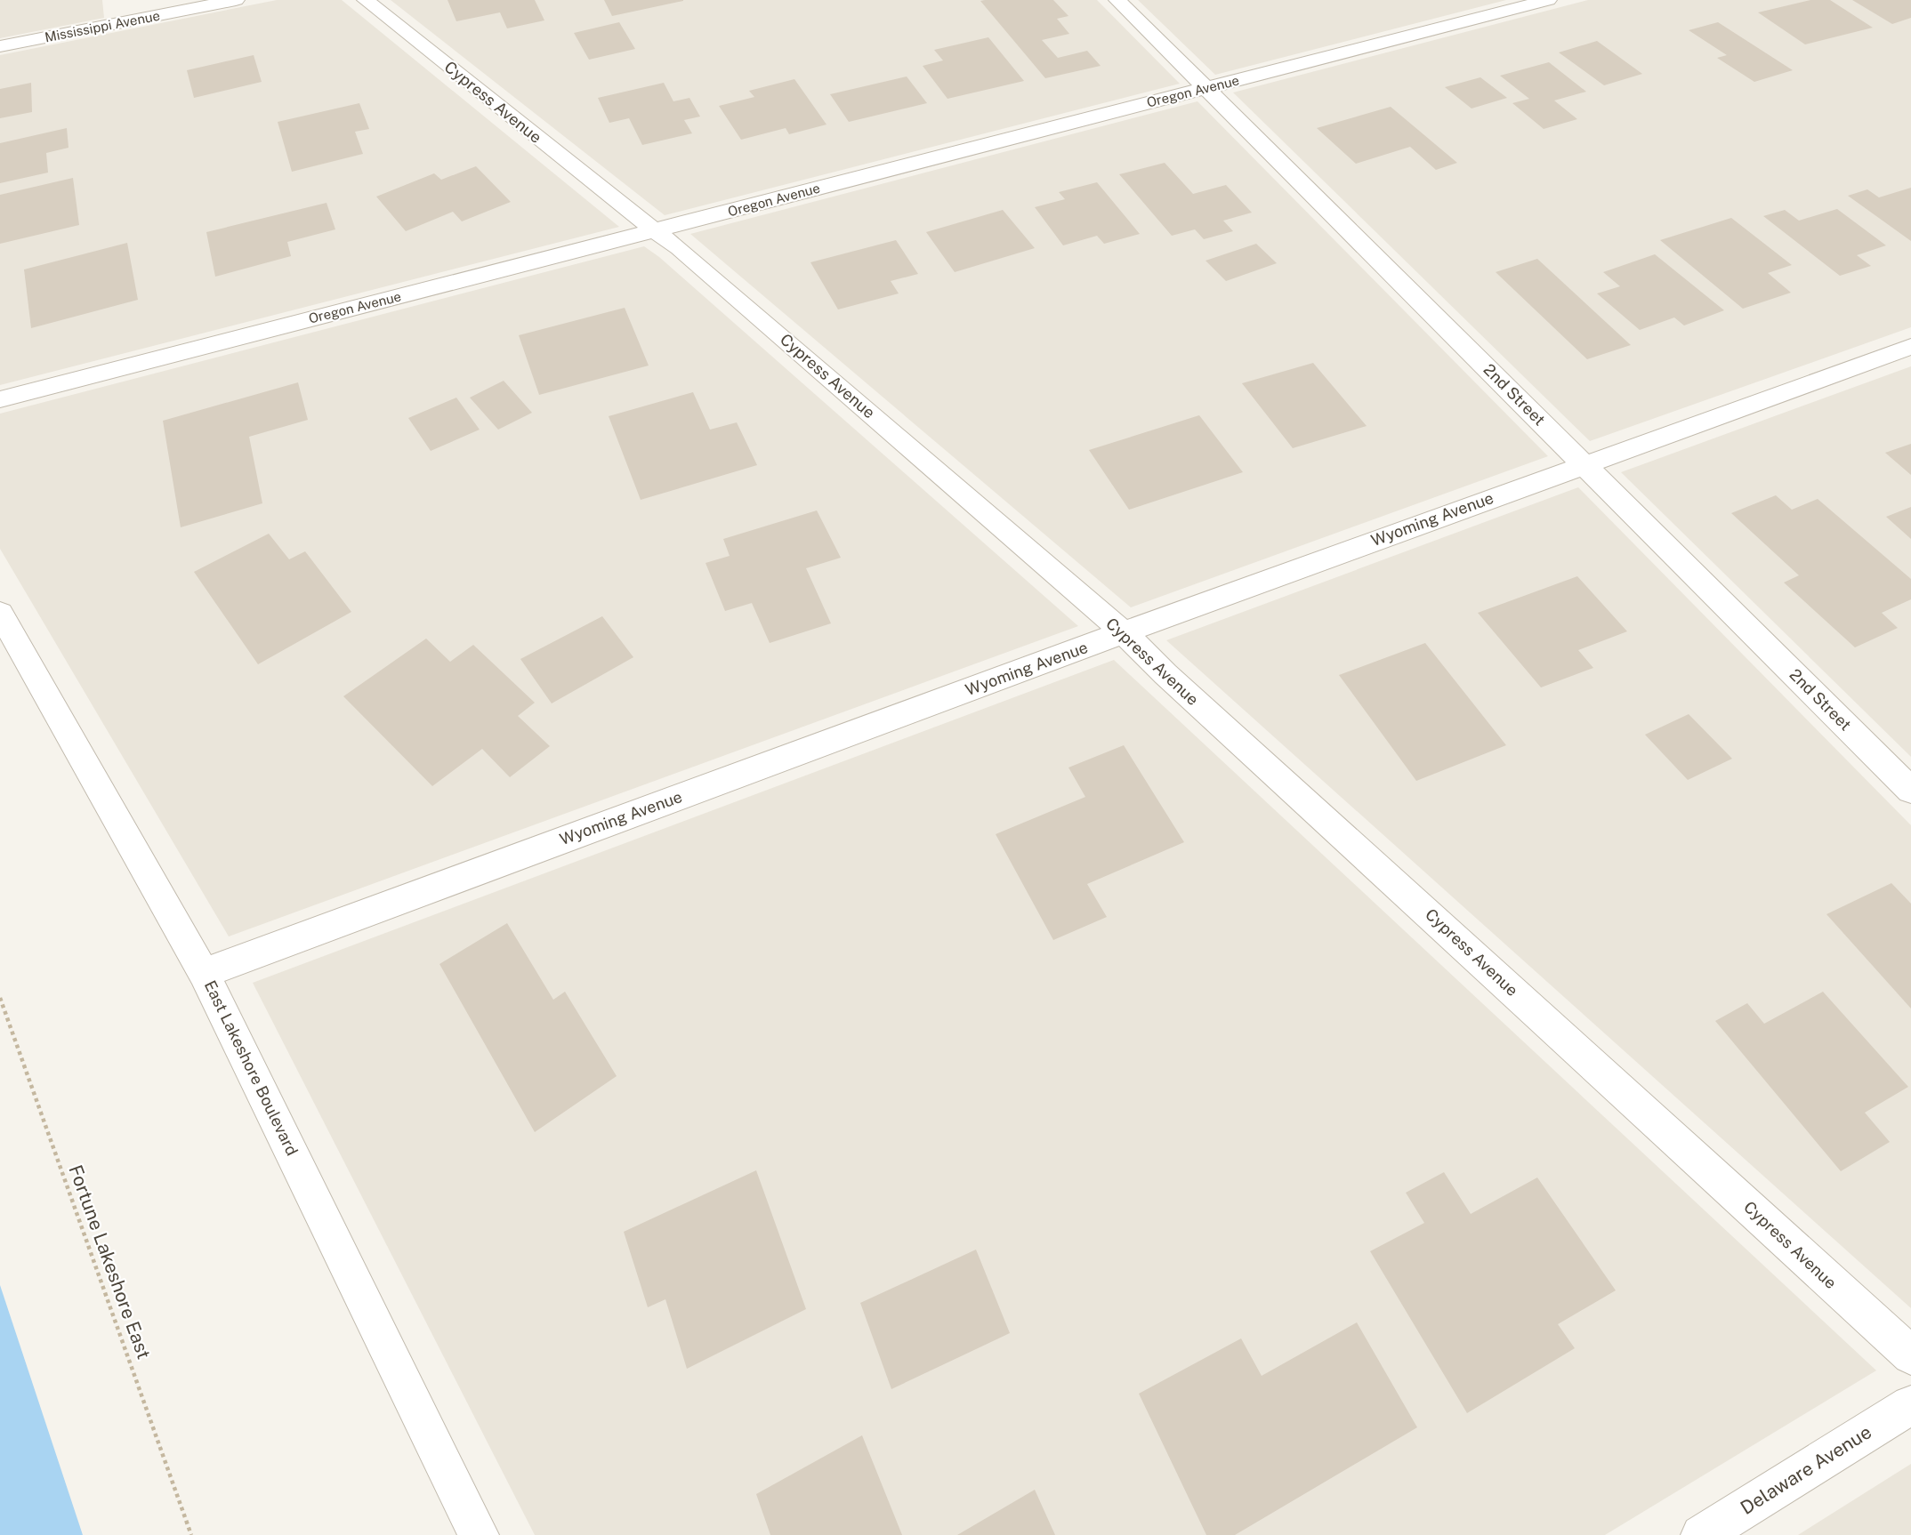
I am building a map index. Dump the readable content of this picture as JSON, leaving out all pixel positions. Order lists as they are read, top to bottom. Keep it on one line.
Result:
{"streets":{"street":["Mississippi Avenue","Oregon Avenue","Cypress Avenue","2nd Street","Wyoming Avenue","East Lakeshore Boulevard","Delaware Avenue"],"path":["Fortune Lakeshore East"]},"crossings":[["Oregon Avenue","Cypress Avenue"],["Oregon Avenue","2nd Street"],["Cypress Avenue","Wyoming Avenue"],["2nd Street","Wyoming Avenue"],["Wyoming Avenue","East Lakeshore Boulevard"]]}
